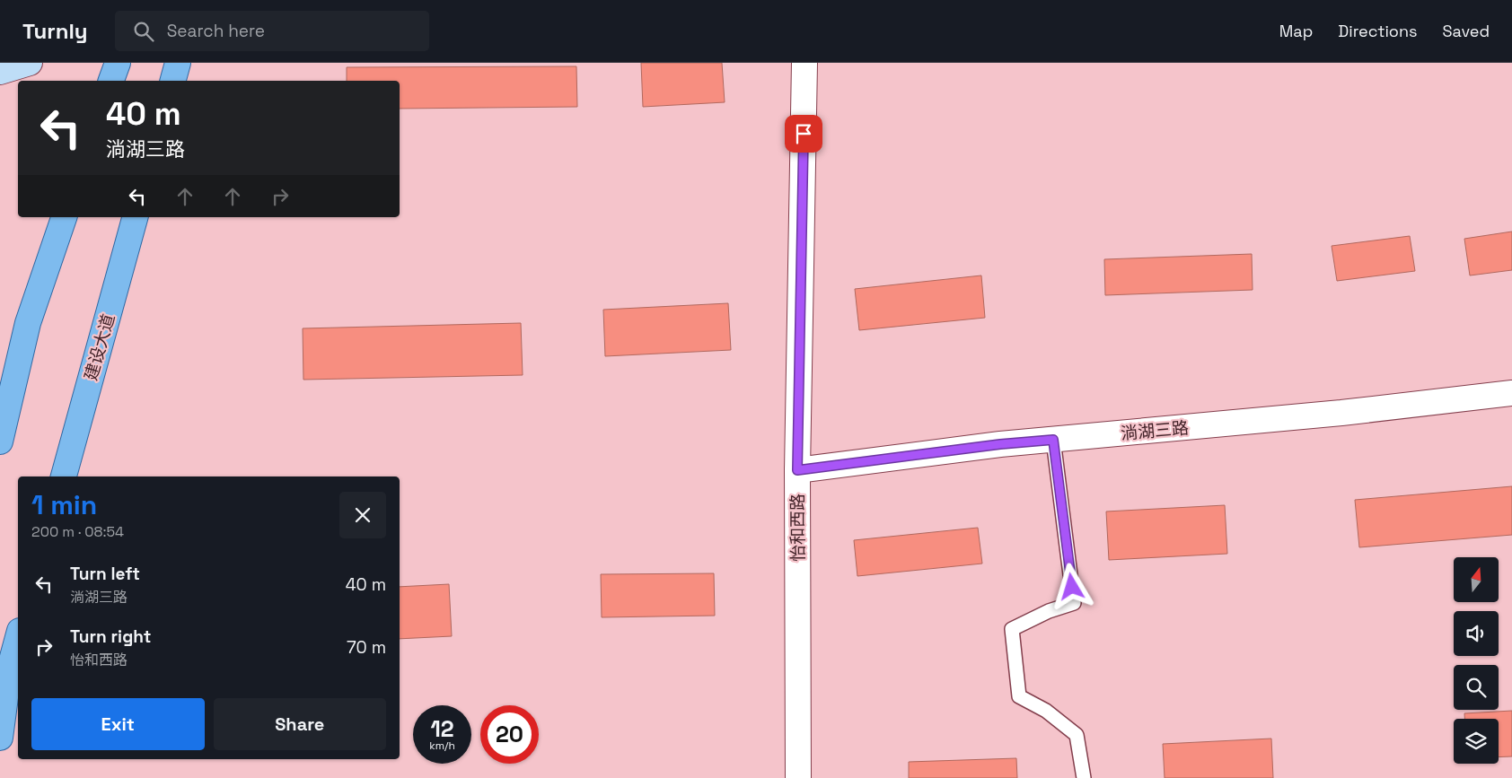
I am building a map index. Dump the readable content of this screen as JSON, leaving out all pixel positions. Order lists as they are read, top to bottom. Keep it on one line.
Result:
{"streets":{"main road":["建设大道"],"street":["淌湖三路","怡和西路"]},"crossings":[["淌湖三路","怡和西路"]],"north":"top","page":{"header":"Turnly","search":"Search here","nav":["Map","Directions","Saved"],"turn":["40 m","淌湖三路"],"heading":["1 min","200 m · 08:54"],"list":[{"name":"Turn left","note":"淌湖三路","value":"40 m"},{"name":"Turn right","note":"怡和西路","value":"70 m"}],"buttons":["Exit","Share"],"speed":"12 km/h","limit":"20"}}
